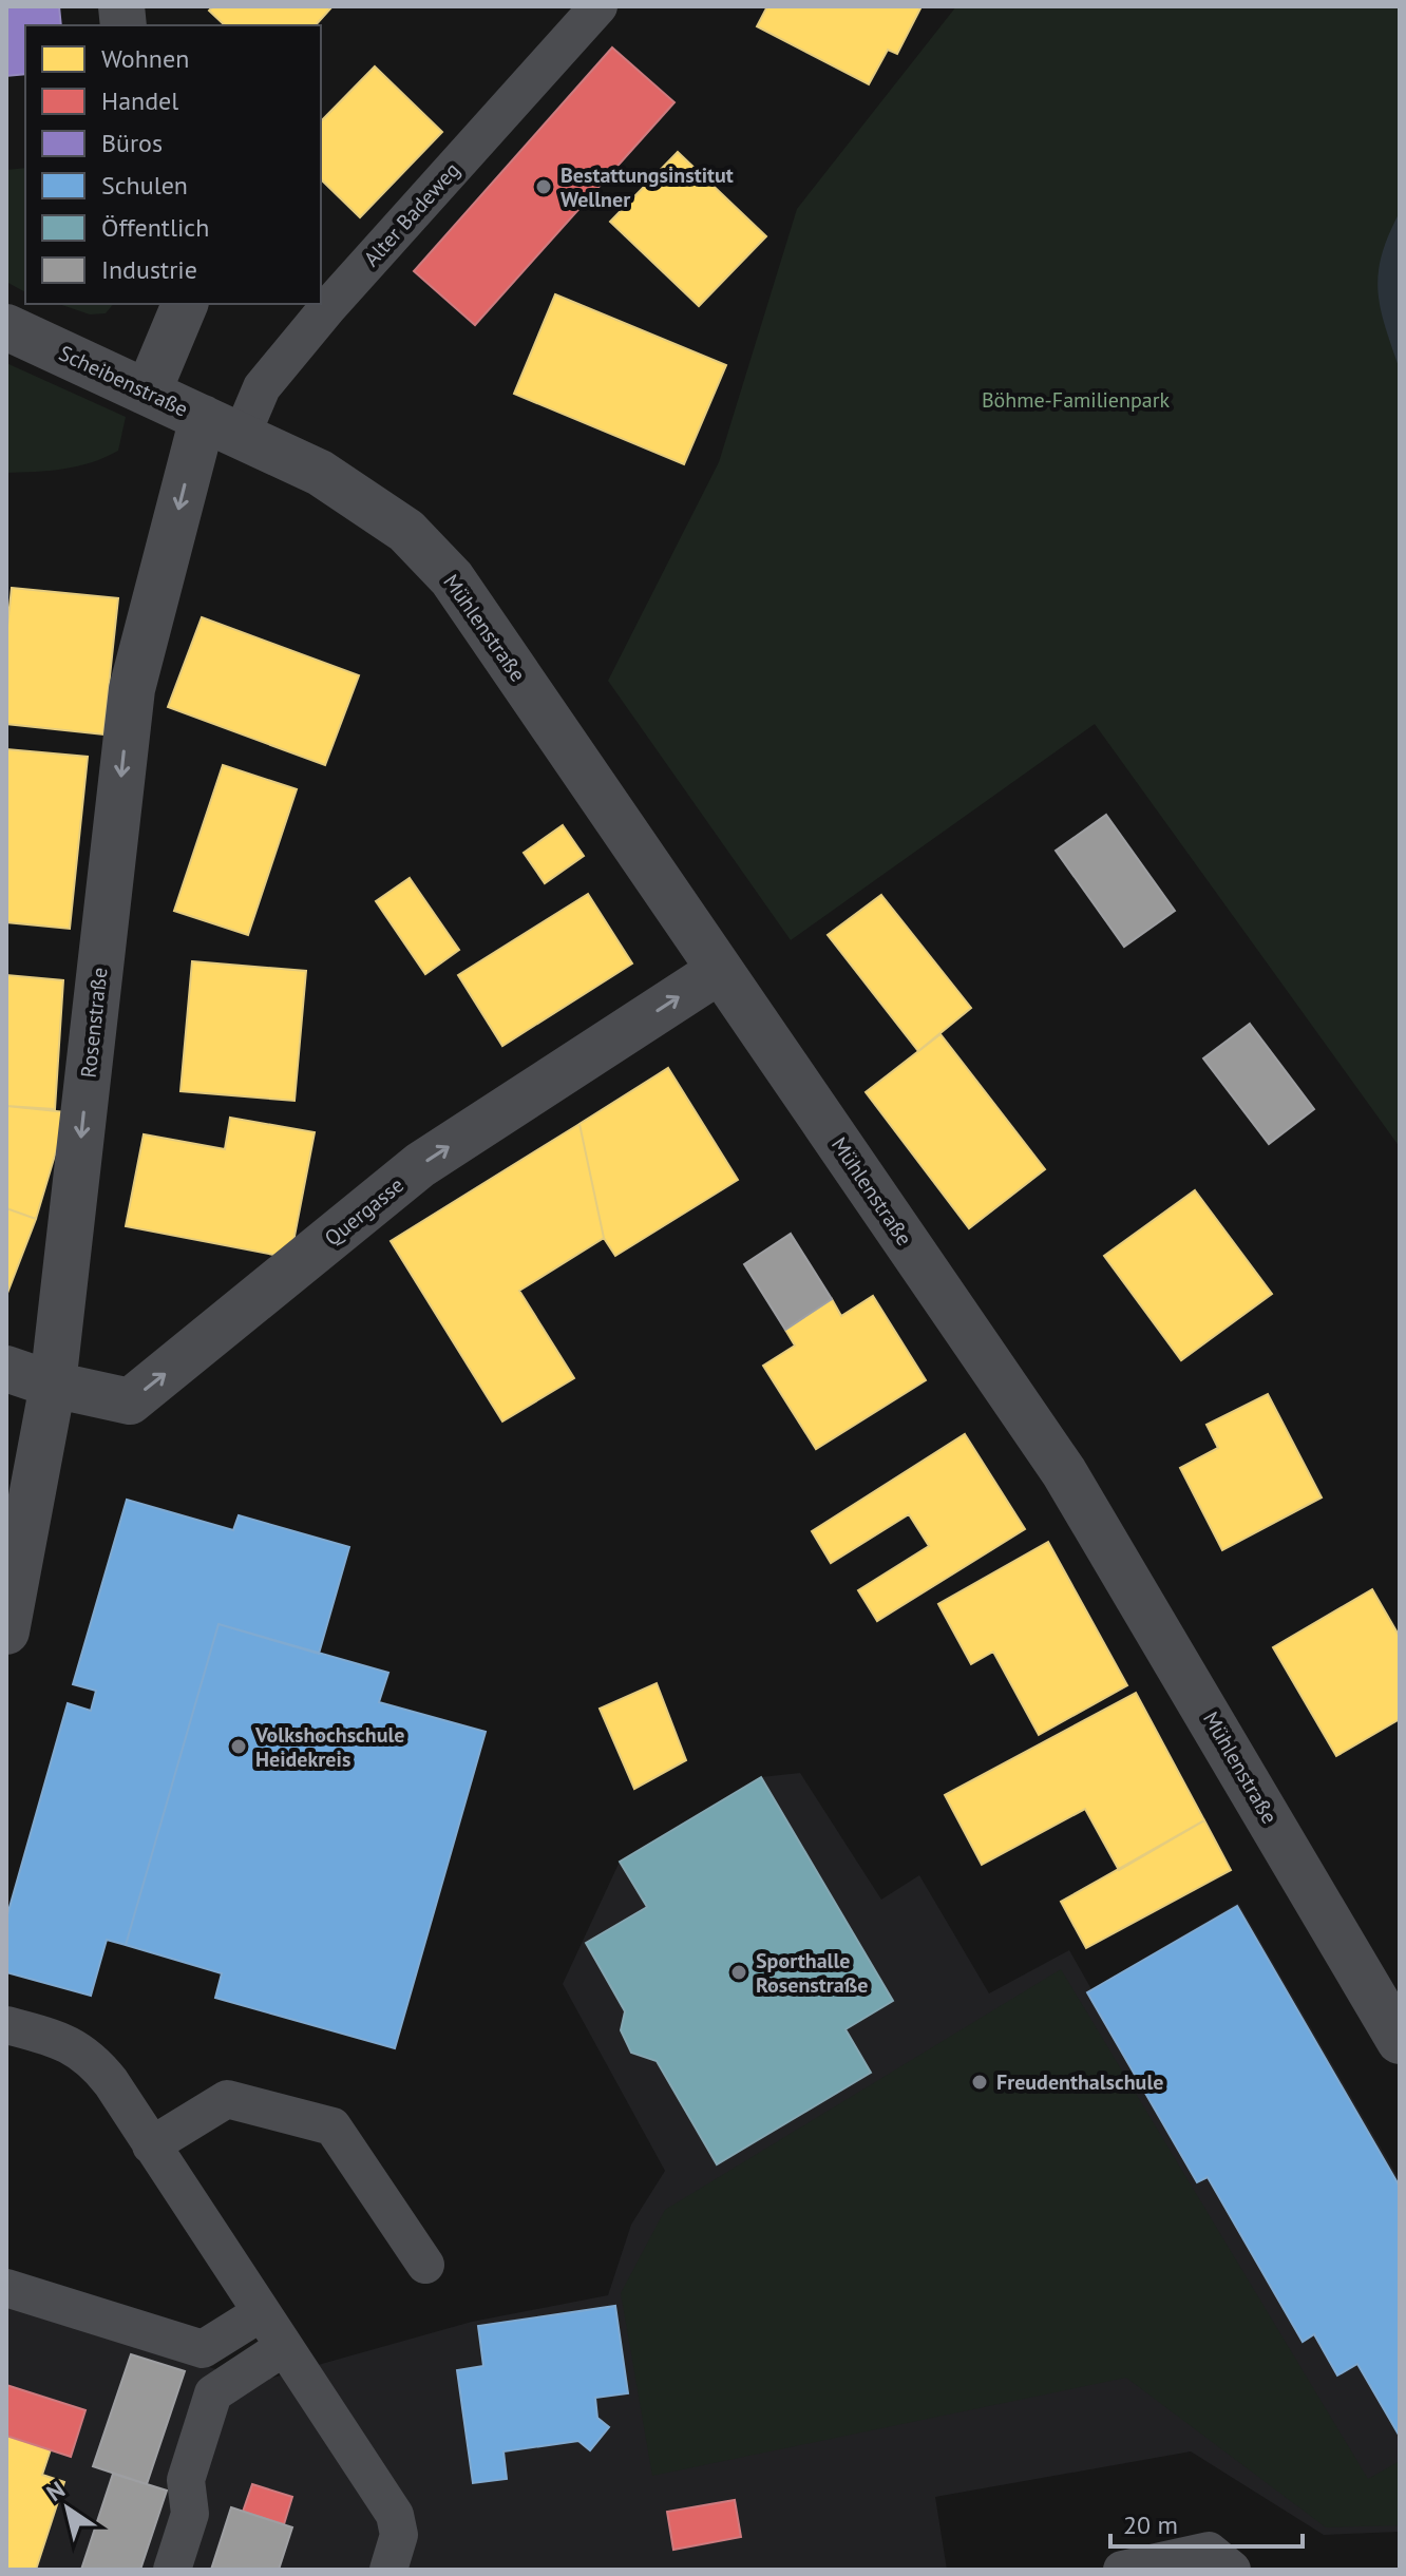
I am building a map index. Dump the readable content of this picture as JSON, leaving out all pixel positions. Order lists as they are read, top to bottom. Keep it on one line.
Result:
{"streets":{"street":["Scheibenstraße","Mühlenstraße","Rosenstraße","Quergasse"],"lane":["Alter Badeweg"]},"crossings":[["Alter Badeweg","Scheibenstraße"],["Alter Badeweg","Mühlenstraße"],["Alter Badeweg","Rosenstraße"],["Scheibenstraße","Mühlenstraße"],["Scheibenstraße","Rosenstraße"],["Mühlenstraße","Rosenstraße"],["Mühlenstraße","Quergasse"],["Rosenstraße","Quergasse"]],"one_way":["Rosenstraße","Quergasse"],"parks":["Böhme-Familienpark"],"places":["Bestattungsinstitut Wellner","Volkshochschule Heidekreis","Sporthalle Rosenstraße","Freudenthalschule"],"legend":["Wohnen","Handel","Büros","Schulen","Öffentlich","Industrie"],"scale_bar":"20 m","north":"top left"}
